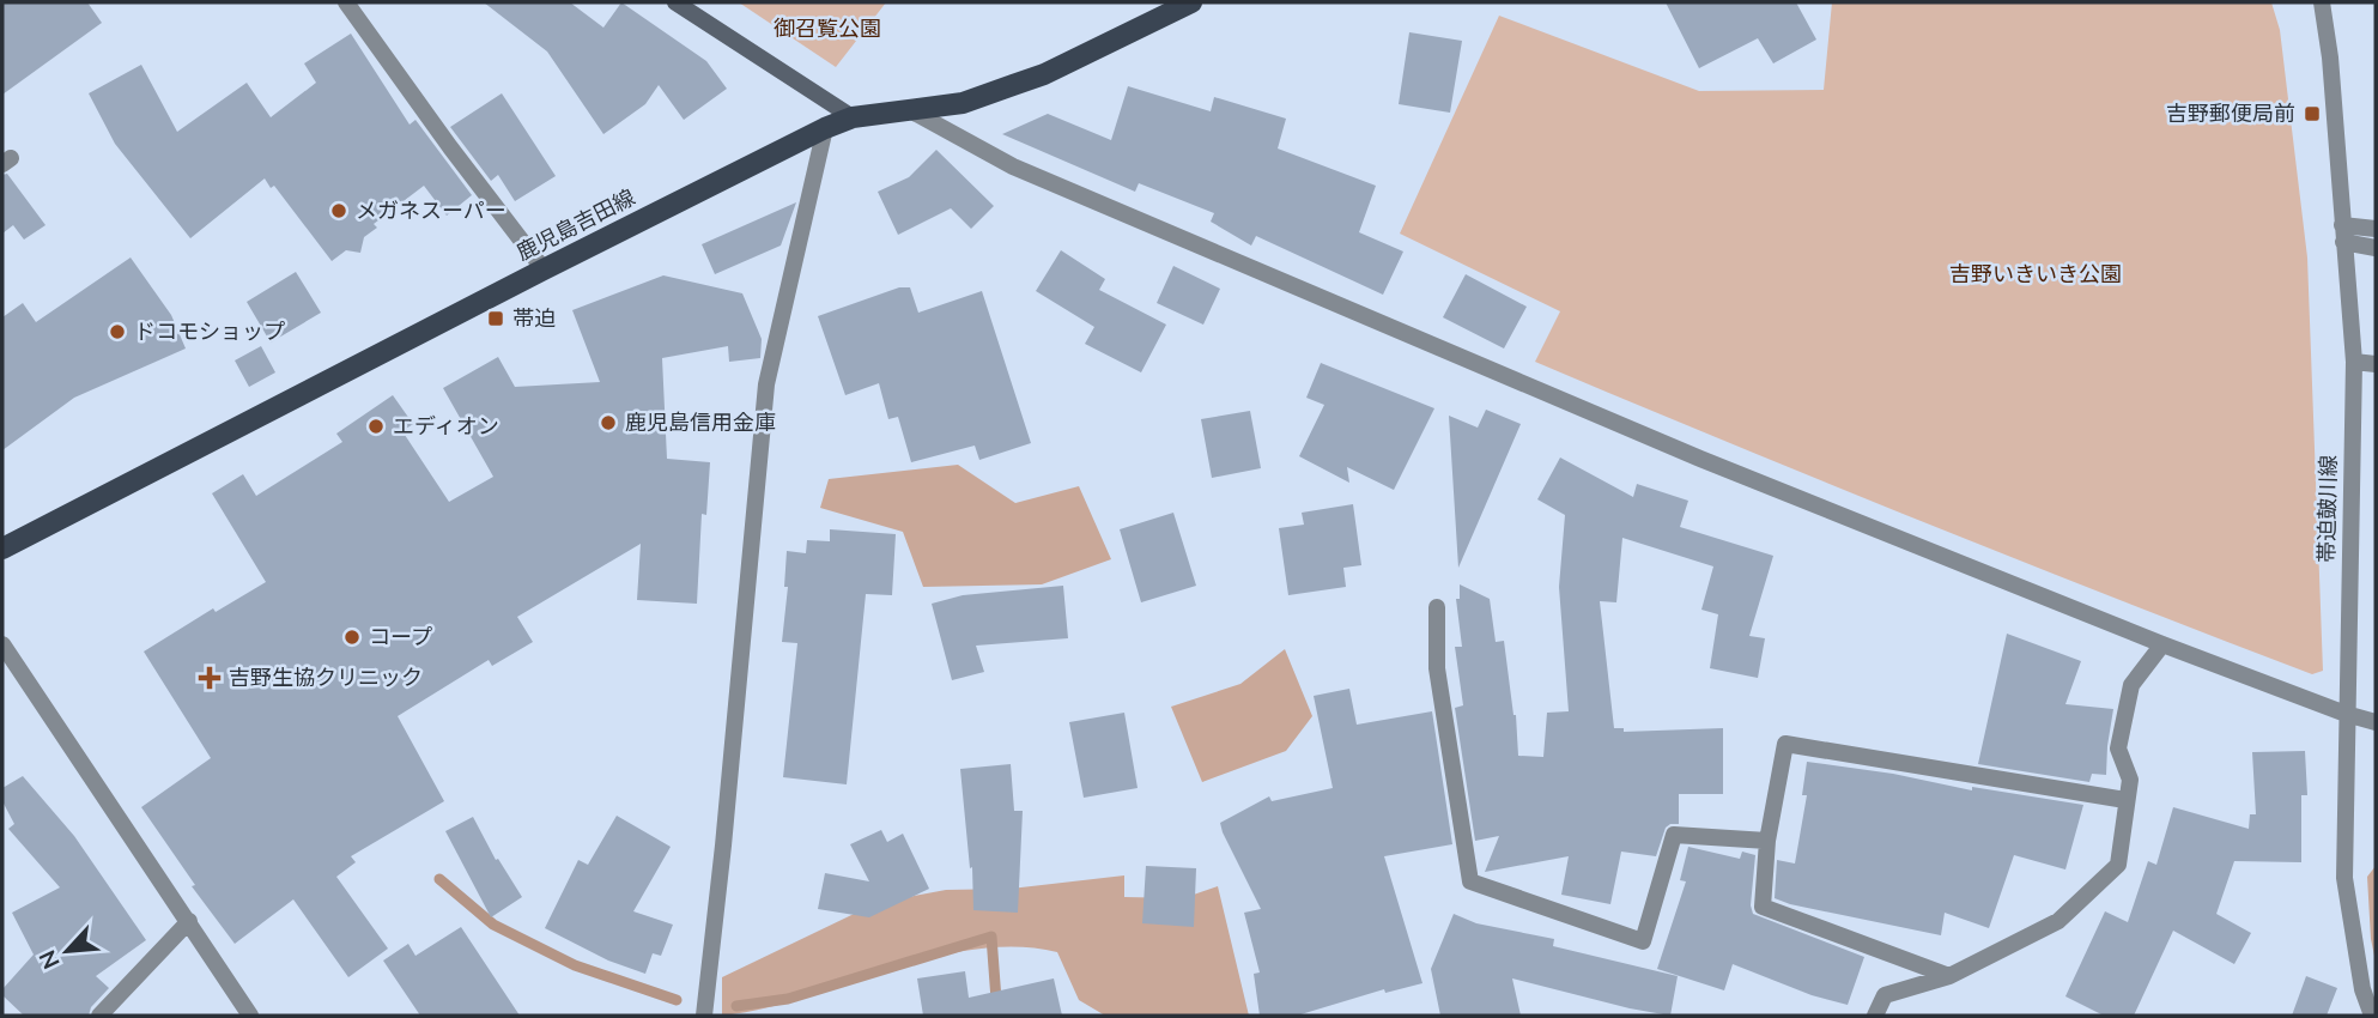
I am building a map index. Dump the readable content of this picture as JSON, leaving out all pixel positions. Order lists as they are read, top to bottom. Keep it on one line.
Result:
{"streets":{"main road":["鹿児島吉田線"],"street":["帯迫皷川線"]},"parks":["御召覧公園","吉野いきいき公園"],"places":{"transit":["吉野郵便局前","帯迫"],"other":["メガネスーパー","ドコモショップ","鹿児島信用金庫","エディオン","コープ"],"health":["吉野生協クリニック"]},"north":"bottom left"}
